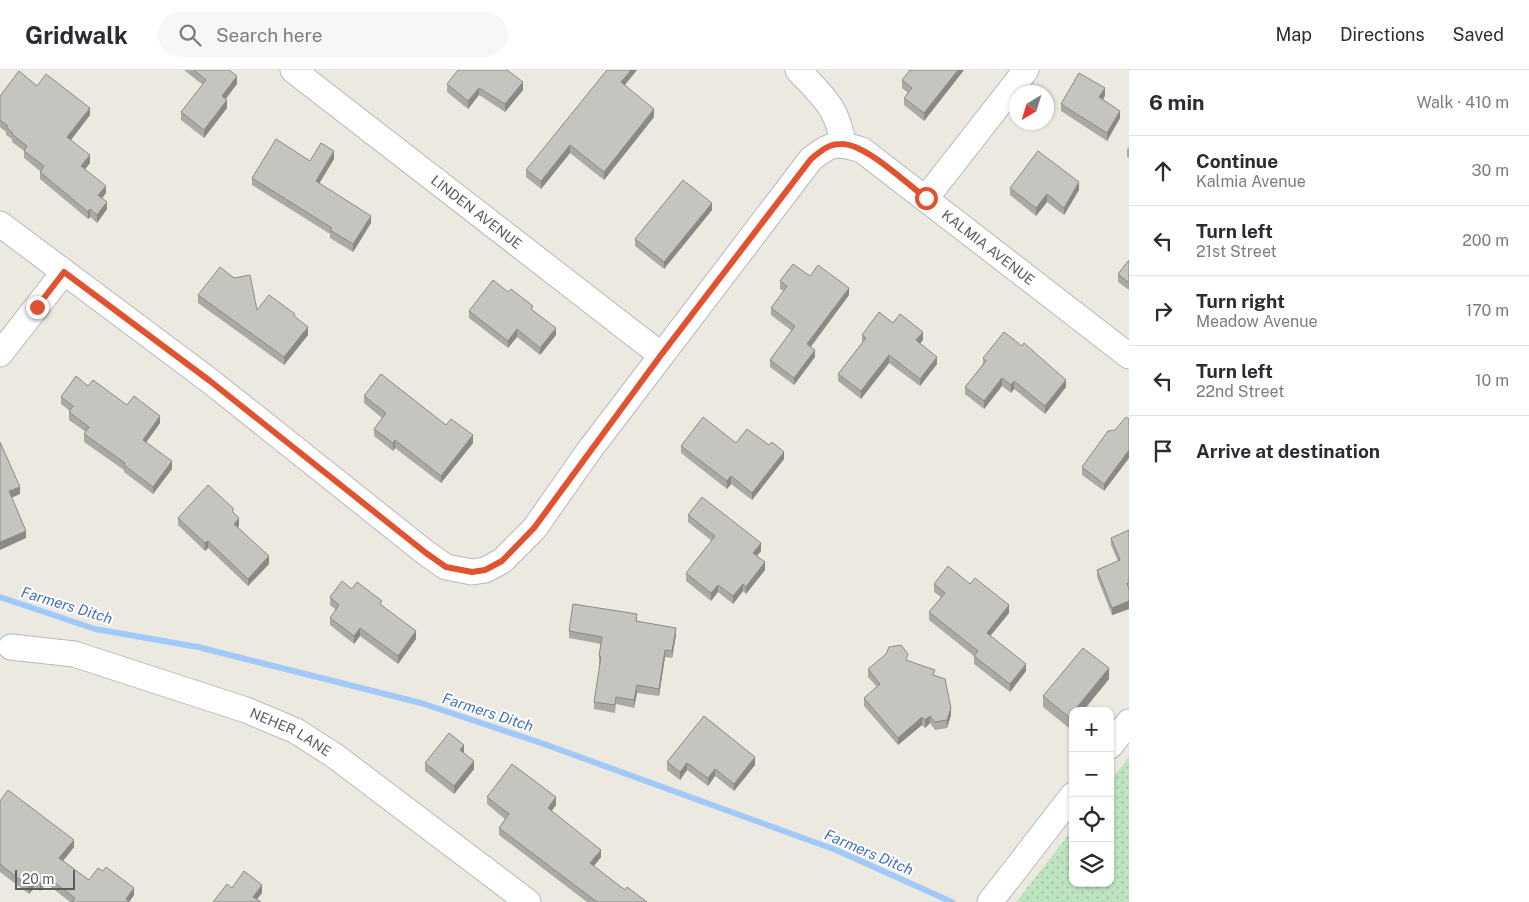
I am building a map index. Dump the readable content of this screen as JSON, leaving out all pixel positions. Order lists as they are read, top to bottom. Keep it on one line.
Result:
{"streets":{"street":["LINDEN AVENUE","KALMIA AVENUE","NEHER LANE"]},"water":["Farmers Ditch"],"scale_bar":"20 m","north":"bottom left","page":{"header":"Gridwalk","search":"Search here","nav":["Map","Directions","Saved"],"heading":["6 min","Walk · 410 m"],"list":[["Continue","Kalmia Avenue","30 m"],["Turn left","21st Street","200 m"],["Turn right","Meadow Avenue","170 m"],["Turn left","22nd Street","10 m"],"Arrive at destination"],"map_buttons":["+","−"],"scale":"20 m"}}
